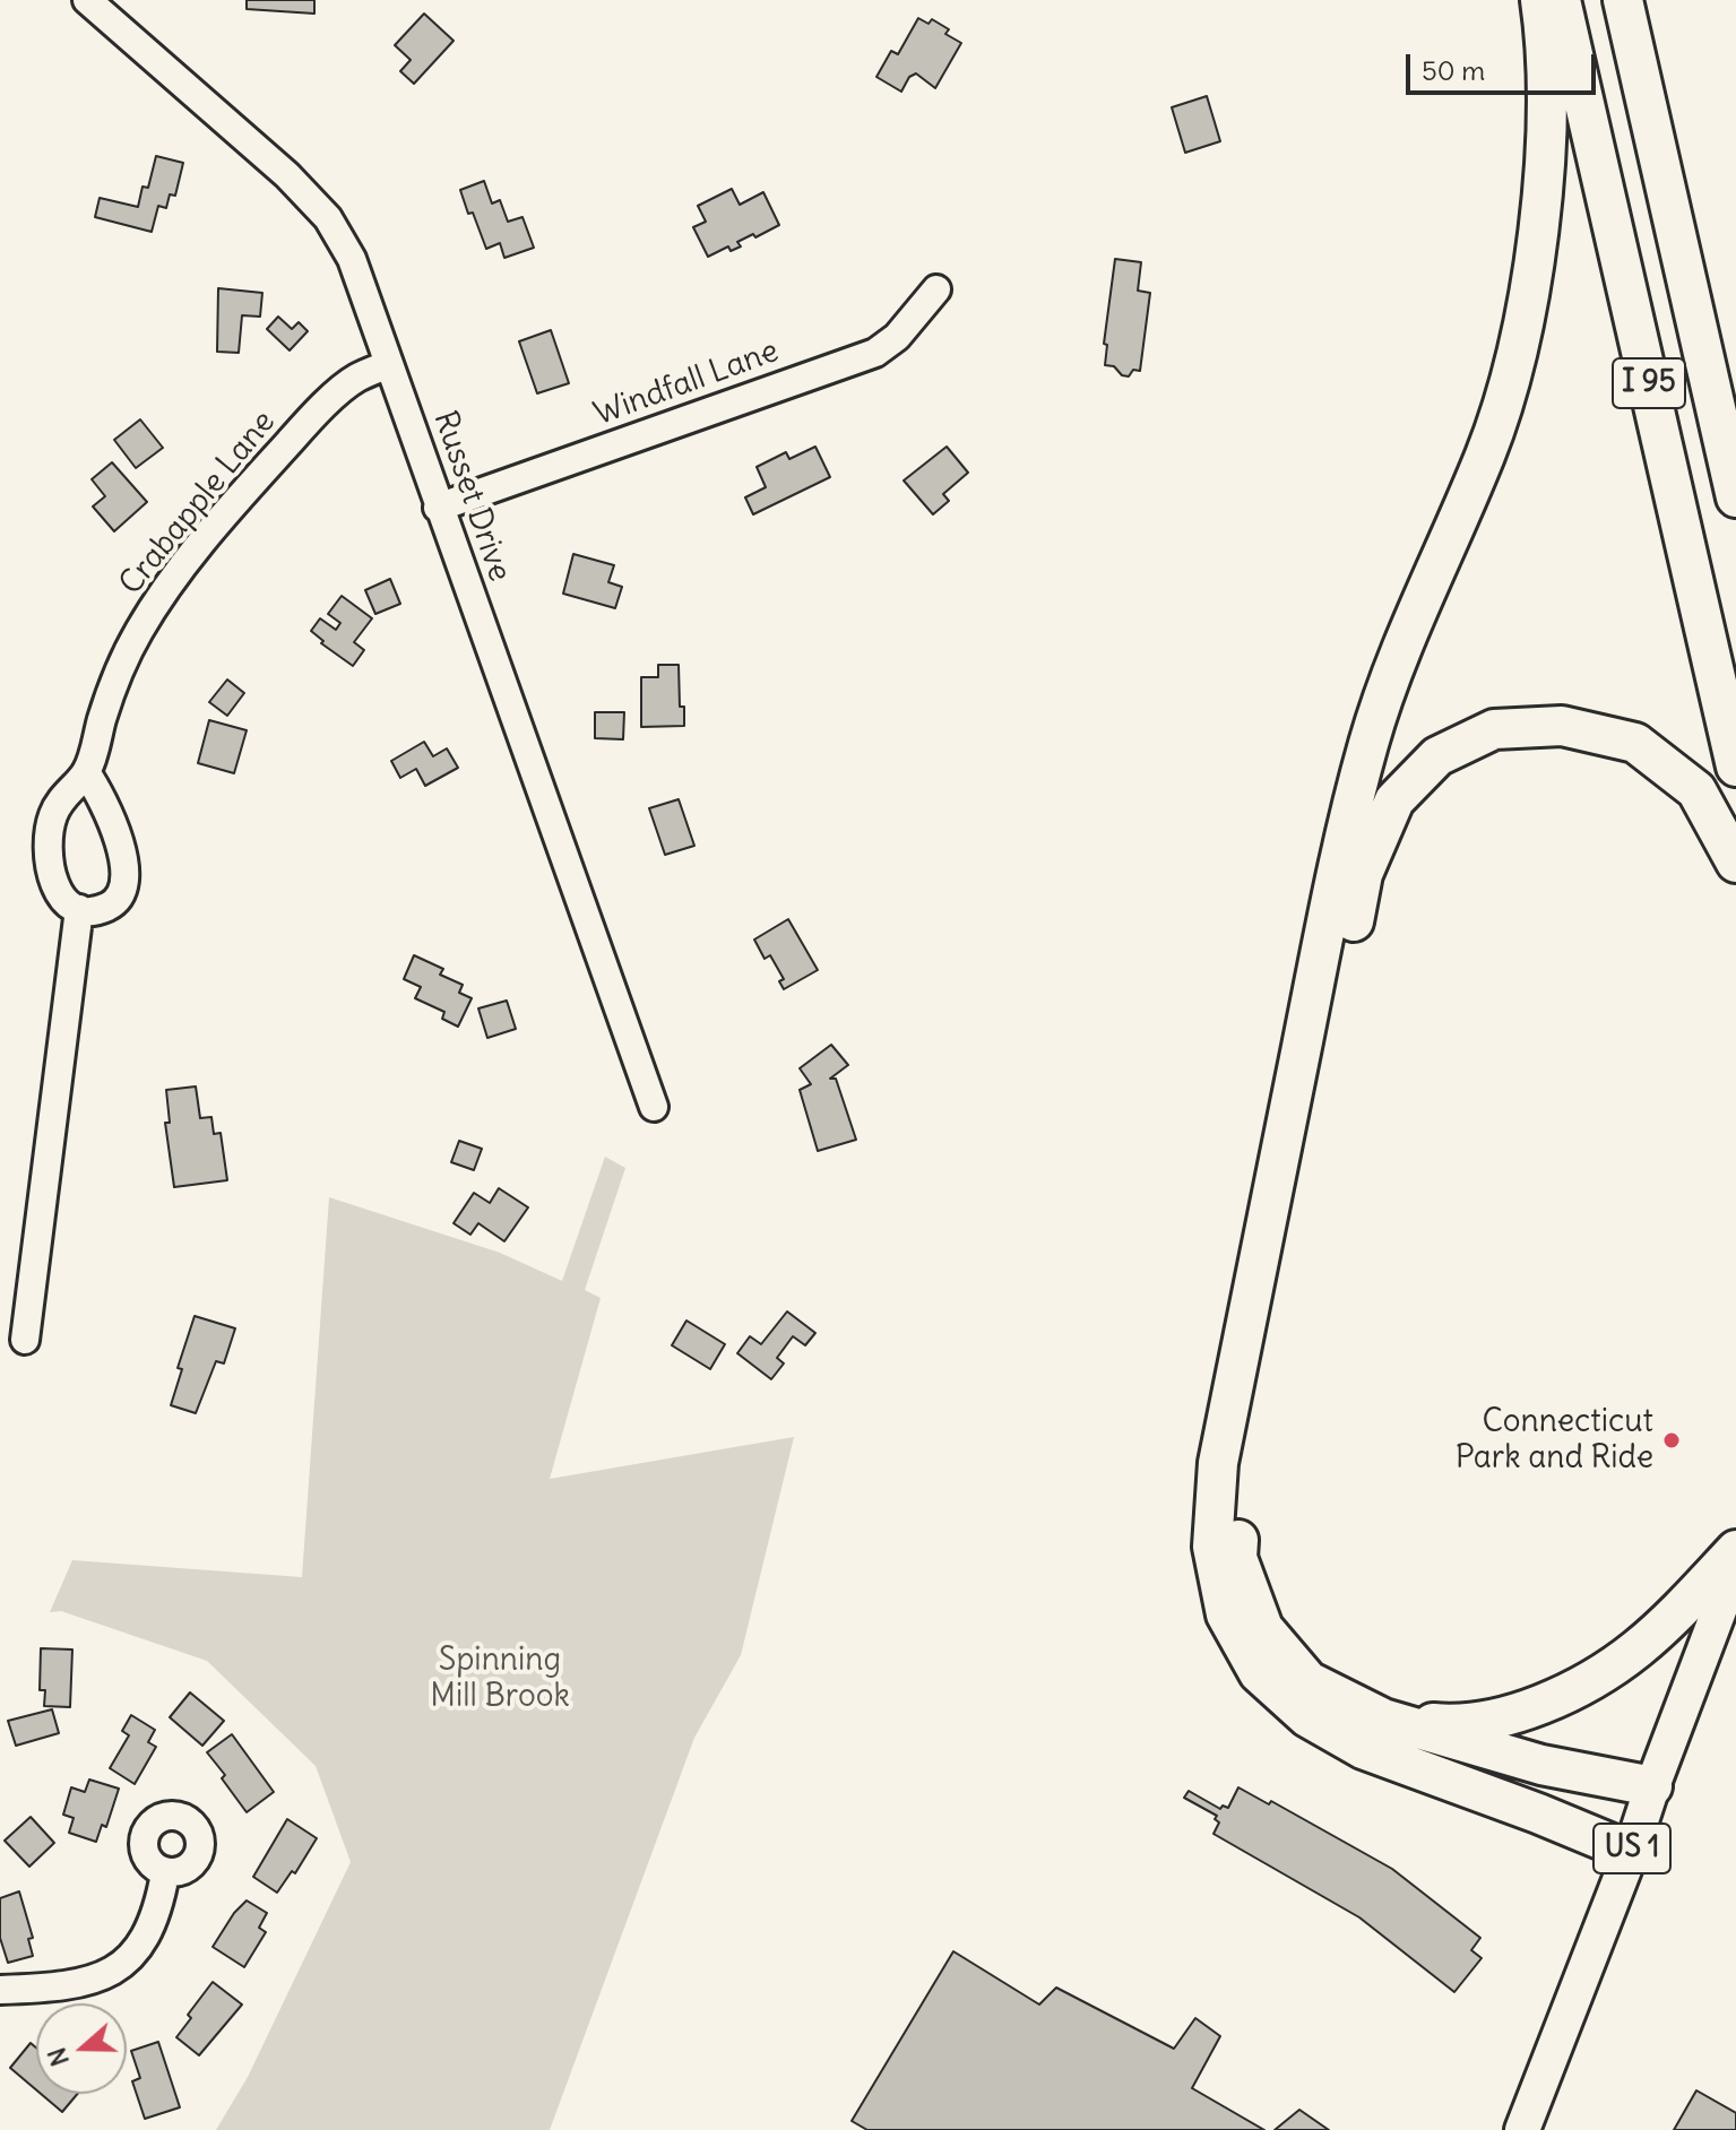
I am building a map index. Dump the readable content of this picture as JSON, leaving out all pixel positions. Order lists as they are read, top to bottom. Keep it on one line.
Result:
{"streets":{"highway":["I 95"],"main road":["US 1"],"street":["Windfall Lane","Russet Drive","Crabapple Lane"]},"crossings":[["Windfall Lane","Russet Drive"],["Russet Drive","Crabapple Lane"]],"parks":["Spinning Mill Brook"],"places":["Connecticut Park and Ride"],"scale_bar":"50 m","north":"left"}
